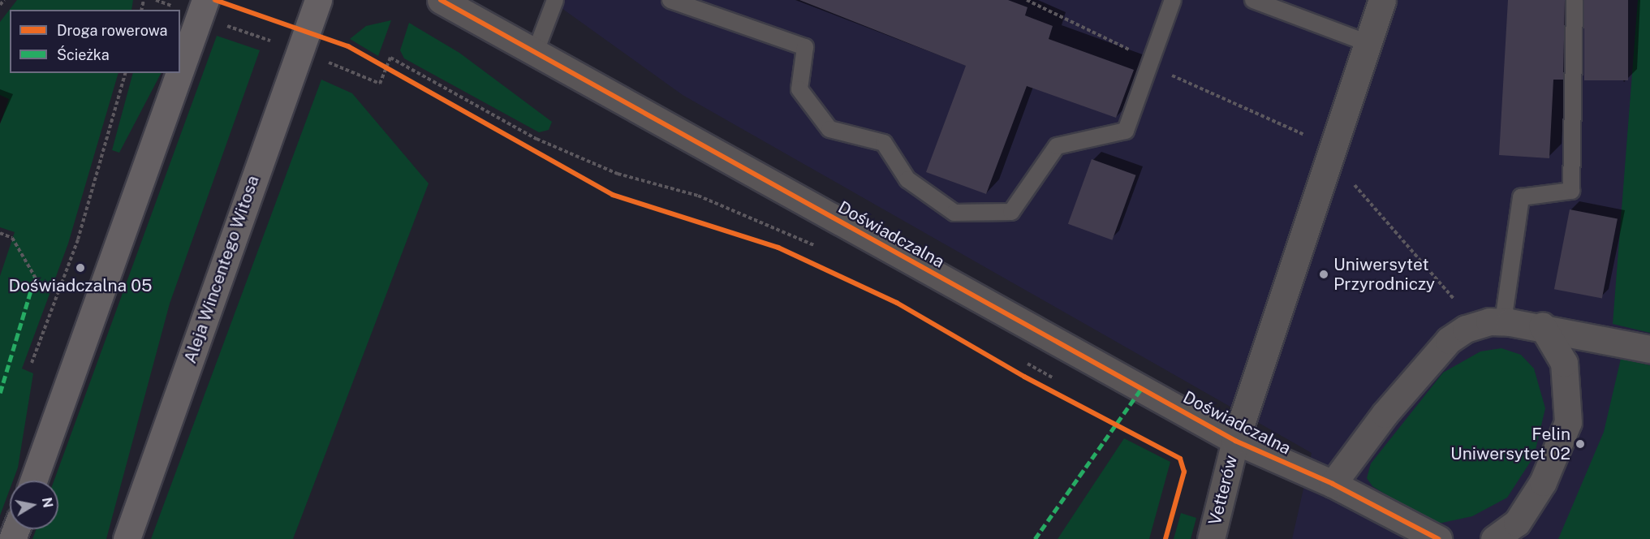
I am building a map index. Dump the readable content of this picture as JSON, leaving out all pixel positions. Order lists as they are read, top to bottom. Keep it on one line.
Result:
{"streets":{"main road":["Aleja Wincentego Witosa"],"street":["Doświadczalna","Vetterów"]},"crossings":[["Doświadczalna","Vetterów"]],"places":["Doświadczalna 05","Uniwersytet Przyrodniczy","Felin Uniwersytet 02"],"legend":["Droga rowerowa","Ścieżka"],"north":"right"}
